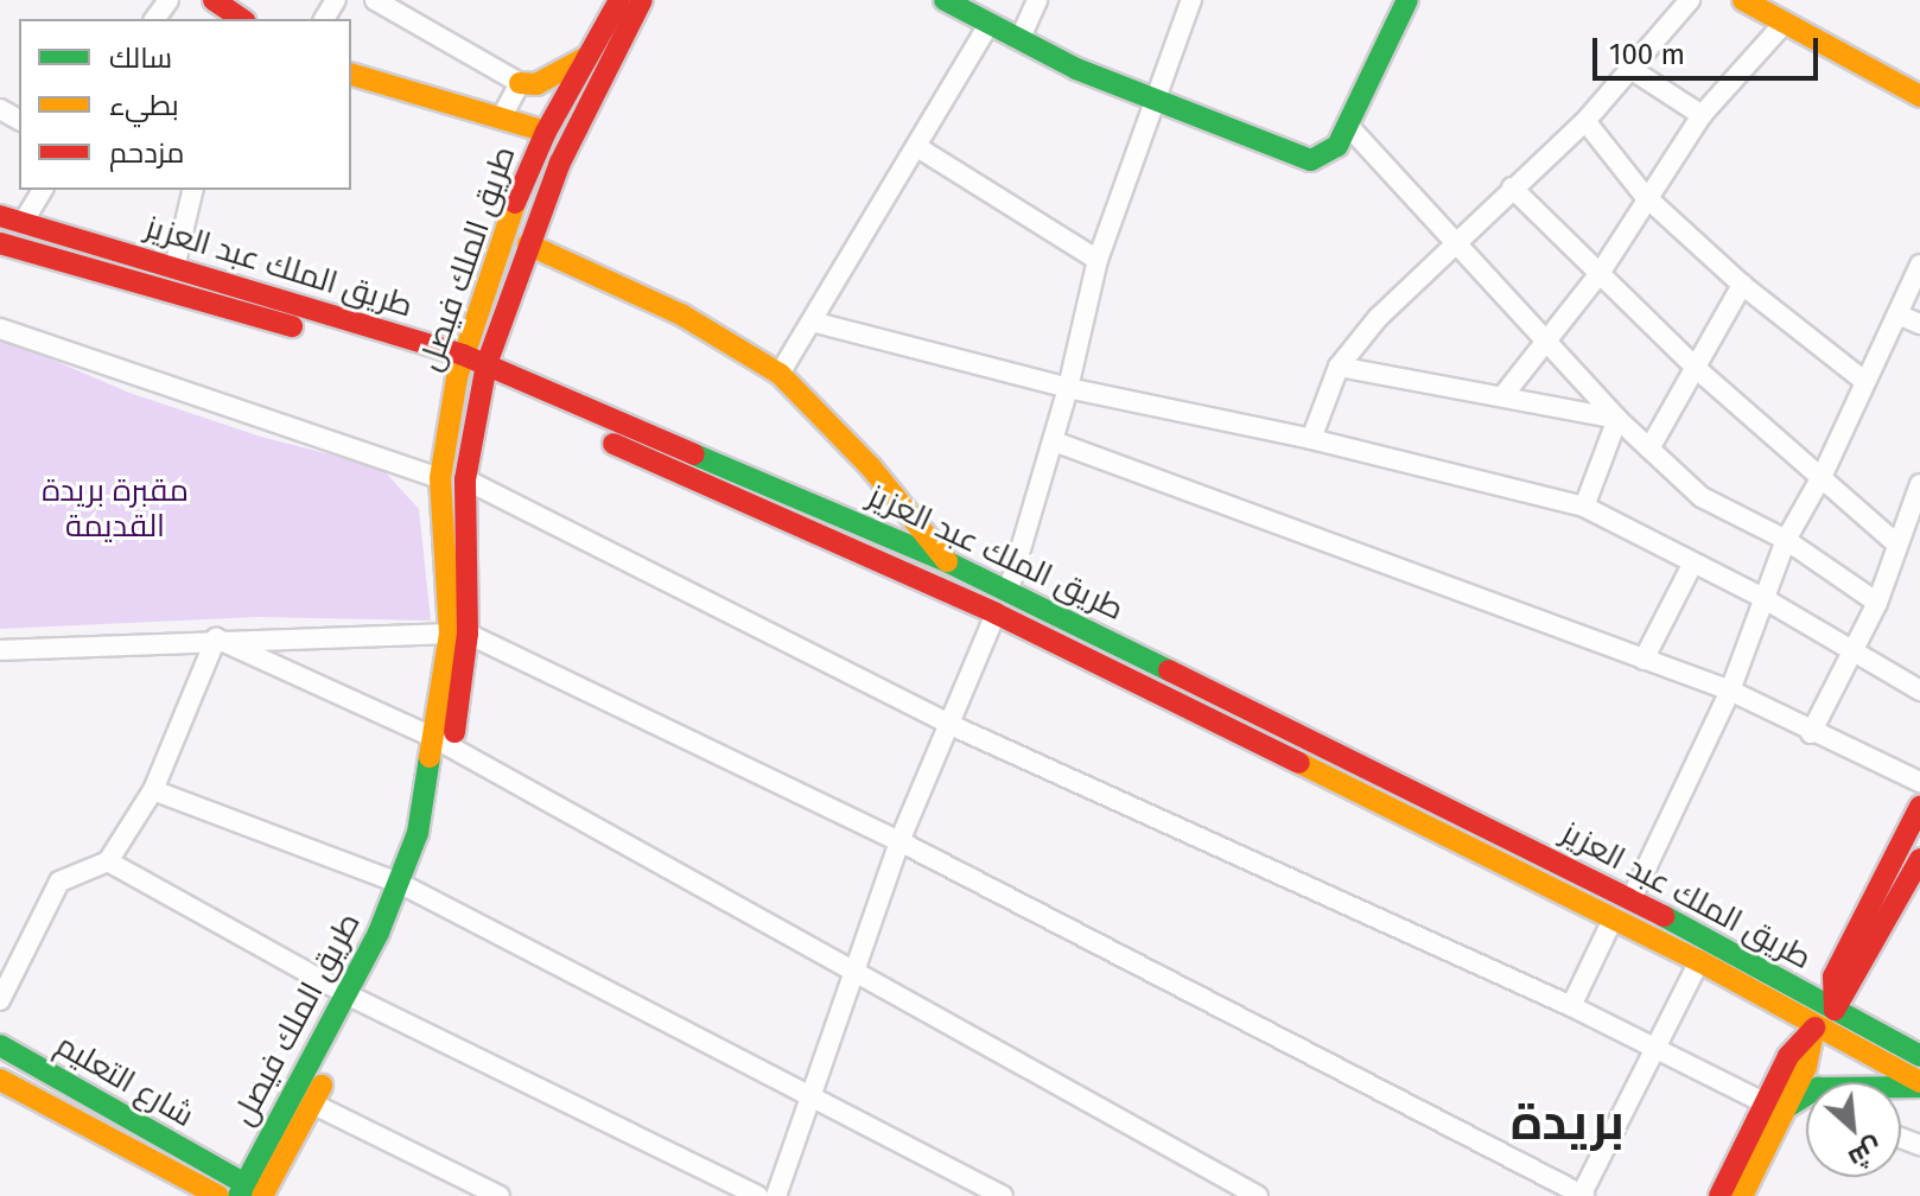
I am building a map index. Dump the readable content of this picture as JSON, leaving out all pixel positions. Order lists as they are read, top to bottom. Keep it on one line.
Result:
{"streets":{"main road":["طريق الملك فيصل","طريق الملك عبد العزيز","شارع التعليم"]},"crossings":[["طريق الملك فيصل","طريق الملك عبد العزيز"],["طريق الملك فيصل","شارع التعليم"]],"districts":["بريدة"],"parks":["مقبرة بريدة القديمة"],"legend":["سالك","بطيء","مزدحم"],"scale_bar":"100 m","north":"bottom right"}
